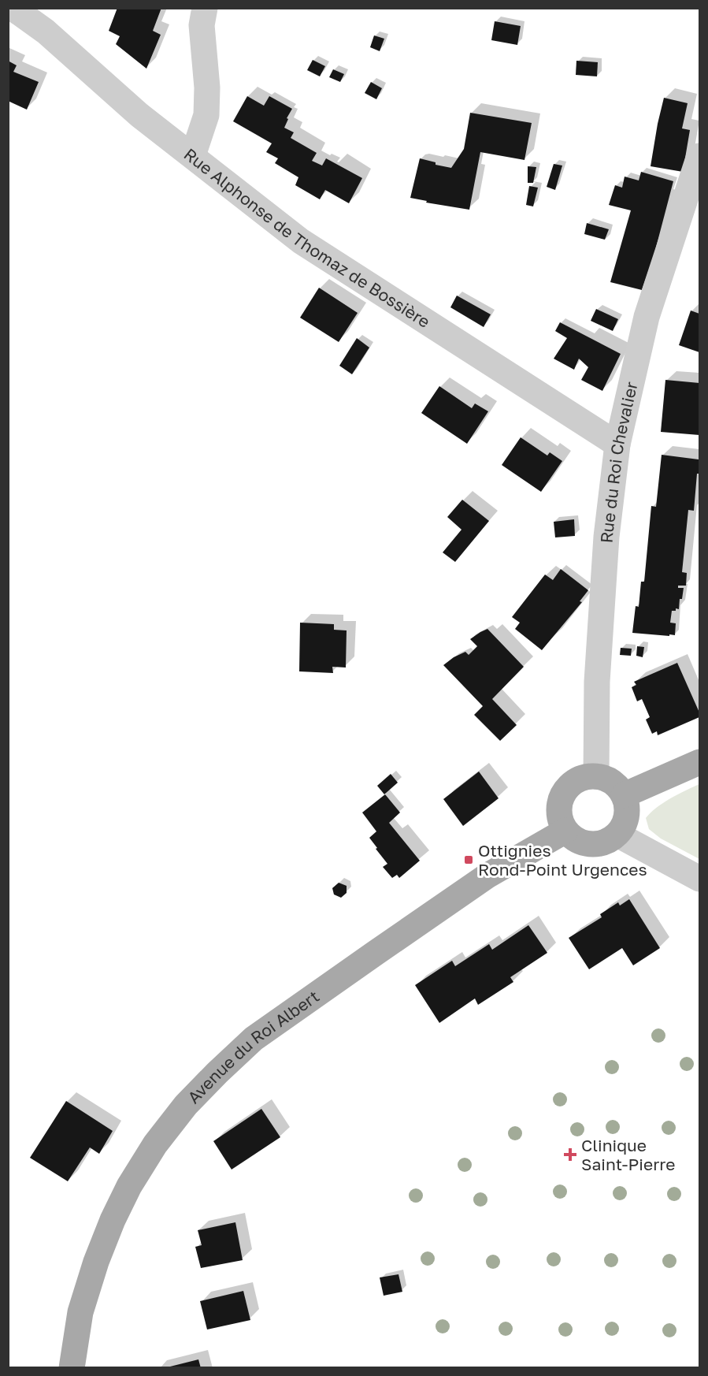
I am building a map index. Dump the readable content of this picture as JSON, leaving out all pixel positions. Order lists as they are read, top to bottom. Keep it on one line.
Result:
{"streets":{"main road":["Avenue du Roi Albert"],"street":["Rue Alphonse de Thomaz de Bossière","Rue du Roi Chevalier"]},"crossings":[["Rue Alphonse de Thomaz de Bossière","Rue du Roi Chevalier"],["Rue du Roi Chevalier","Avenue du Roi Albert"]],"places":{"transit":["Ottignies Rond-Point Urgences"],"health":["Clinique Saint-Pierre"]}}
